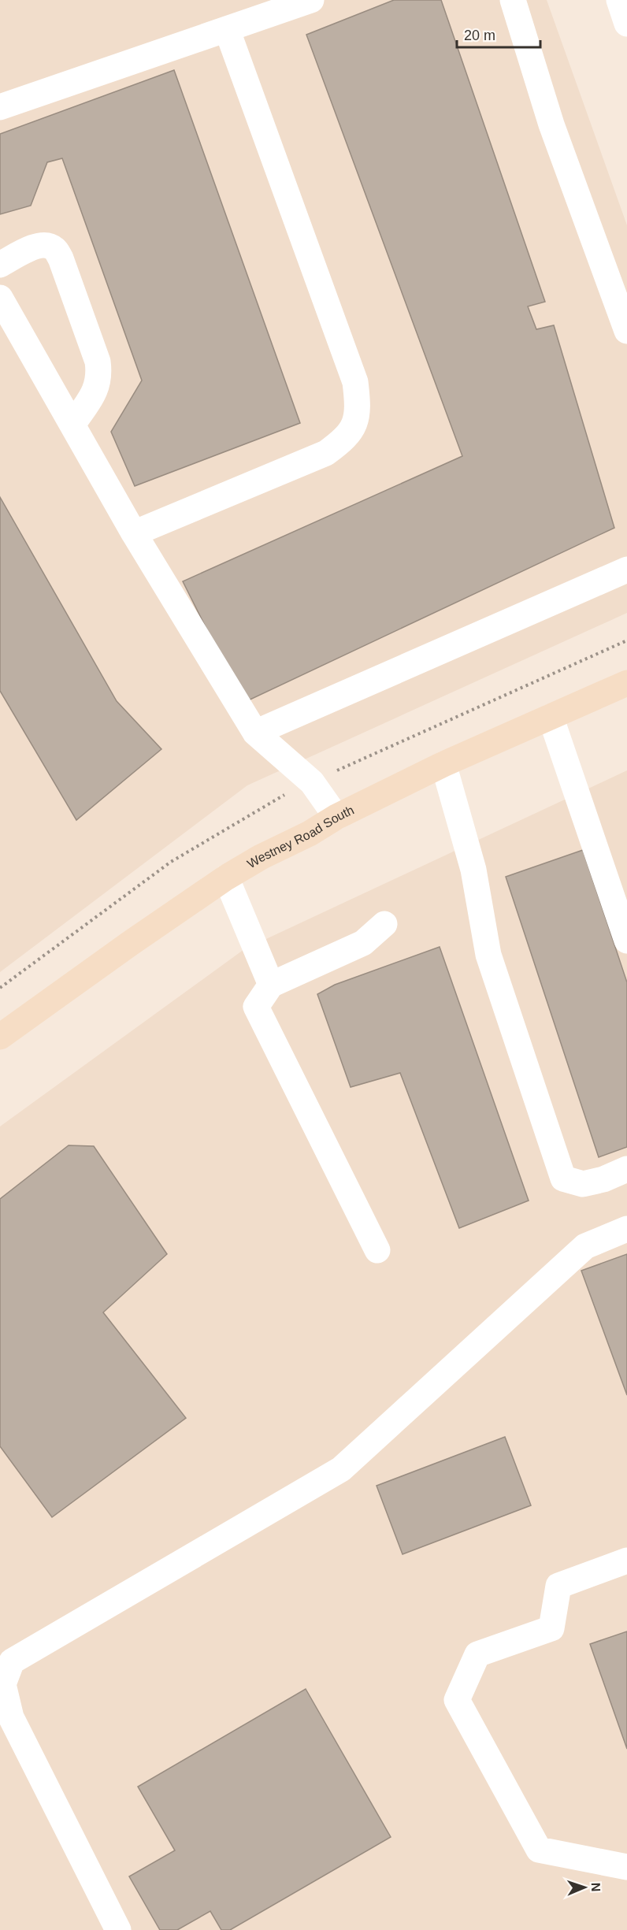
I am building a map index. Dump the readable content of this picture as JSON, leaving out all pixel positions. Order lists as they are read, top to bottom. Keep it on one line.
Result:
{"streets":{"main road":["Westney Road South"]},"scale_bar":"20 m","north":"right"}
